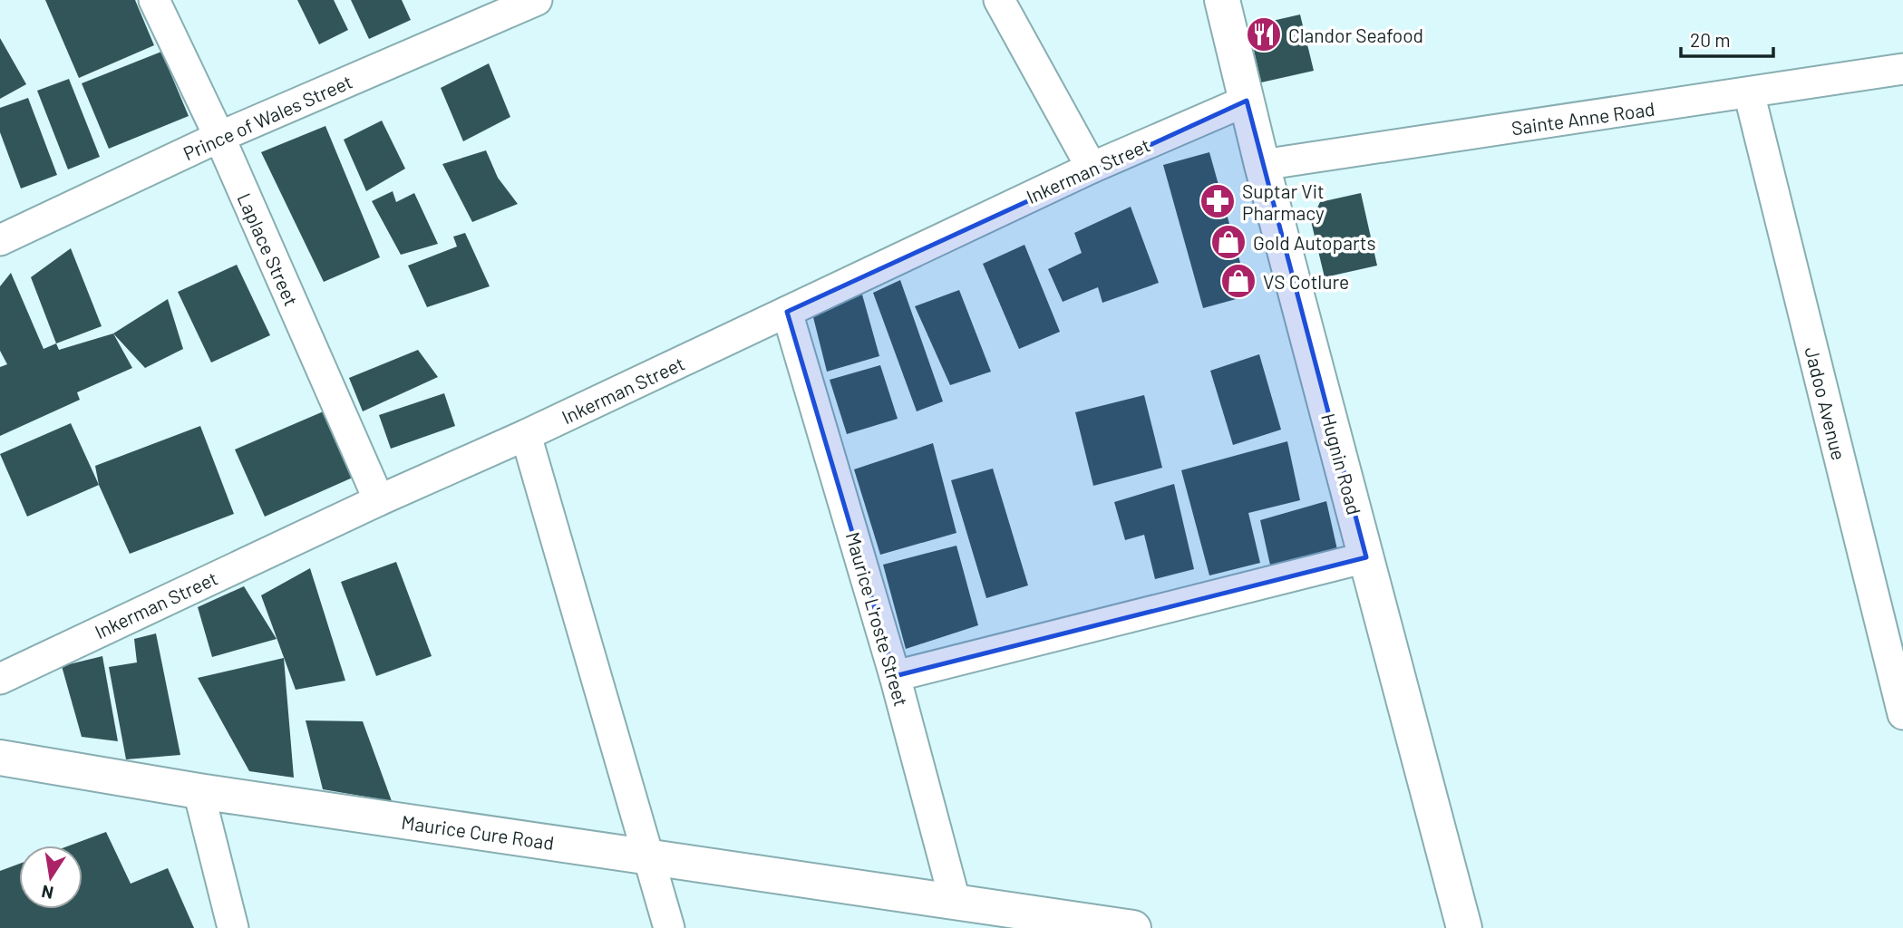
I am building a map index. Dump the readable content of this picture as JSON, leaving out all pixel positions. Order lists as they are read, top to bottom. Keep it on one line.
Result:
{"streets":{"main road":["Hugnin Road","Maurice Cure Road"],"street":["Prince of Wales Street","Sainte Anne Road","Inkerman Street","Laplace Street","Jadoo Avenue","Maurice L'roste Street"]},"crossings":[["Prince of Wales Street","Laplace Street"],["Sainte Anne Road","Jadoo Avenue"],["Sainte Anne Road","Hugnin Road"],["Inkerman Street","Laplace Street"],["Inkerman Street","Hugnin Road"],["Inkerman Street","Maurice L'roste Street"],["Maurice L'roste Street","Maurice Cure Road"]],"places":{"restaurant":["Clandor Seafood"],"pharmacy":["Suptar Vit Pharmacy"],"shop":["Gold Autoparts","VS Cotlure"]},"scale_bar":"20 m","north":"bottom"}
